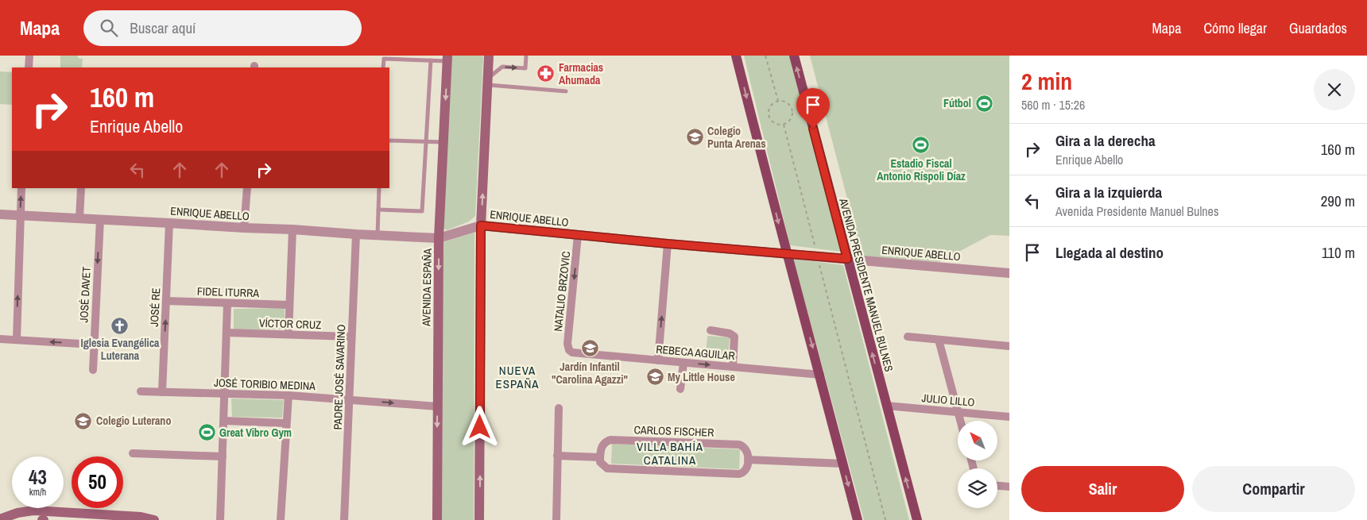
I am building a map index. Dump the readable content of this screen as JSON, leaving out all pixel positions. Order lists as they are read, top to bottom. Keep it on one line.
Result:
{"streets":{"main road":["AVENIDA PRESIDENTE MANUEL BULNES","AVENIDA ESPAÑA"],"street":["ENRIQUE ABELLO","NATALIO BRZOVIC","FIDEL ITURRA","JOSÉ DAVET","JOSÉ RE","VÍCTOR CRUZ","REBECA AGUILAR","PADRE JOSÉ SAVARINO","JOSÉ TORIBIO MEDINA","JULIO LILLO","CARLOS FISCHER"]},"crossings":[["ENRIQUE ABELLO","AVENIDA PRESIDENTE MANUEL BULNES"],["ENRIQUE ABELLO","AVENIDA ESPAÑA"],["ENRIQUE ABELLO","NATALIO BRZOVIC"],["ENRIQUE ABELLO","JOSÉ DAVET"],["ENRIQUE ABELLO","JOSÉ RE"],["ENRIQUE ABELLO","PADRE JOSÉ SAVARINO"],["AVENIDA PRESIDENTE MANUEL BULNES","JULIO LILLO"],["AVENIDA ESPAÑA","JOSÉ TORIBIO MEDINA"],["NATALIO BRZOVIC","REBECA AGUILAR"],["FIDEL ITURRA","JOSÉ RE"],["JOSÉ RE","JOSÉ TORIBIO MEDINA"],["VÍCTOR CRUZ","PADRE JOSÉ SAVARINO"],["PADRE JOSÉ SAVARINO","JOSÉ TORIBIO MEDINA"]],"one_way":["NATALIO BRZOVIC","JOSÉ DAVET"],"districts":["NUEVA ESPAÑA","VILLA BAHÍA CATALINA"],"places":{"pharmacy":["Farmacias Ahumada"],"sports":["Fútbol","Estadio Fiscal Antonio Ríspoli Díaz","Great Vibro Gym"],"school or university":["Colegio Punta Arenas","Jardín Infantil \"Carolina Agazzi\"","My Little House","Colegio Luterano"],"church":["Iglesia Evangélica Luterana"]},"north":"top left","page":{"header":"Mapa","search":"Buscar aquí","nav":["Mapa","Cómo llegar","Guardados"],"heading":["2 min","560 m · 15:26"],"turn":["160 m","Enrique Abello"],"list":[{"name":"Gira a la derecha","note":"Enrique Abello","value":"160 m"},{"name":"Gira a la izquierda","note":"Avenida Presidente Manuel Bulnes","value":"290 m"},{"name":"Llegada al destino","value":"110 m"}],"speed":"43 km/h","limit":"50","buttons":["Salir","Compartir"]}}
